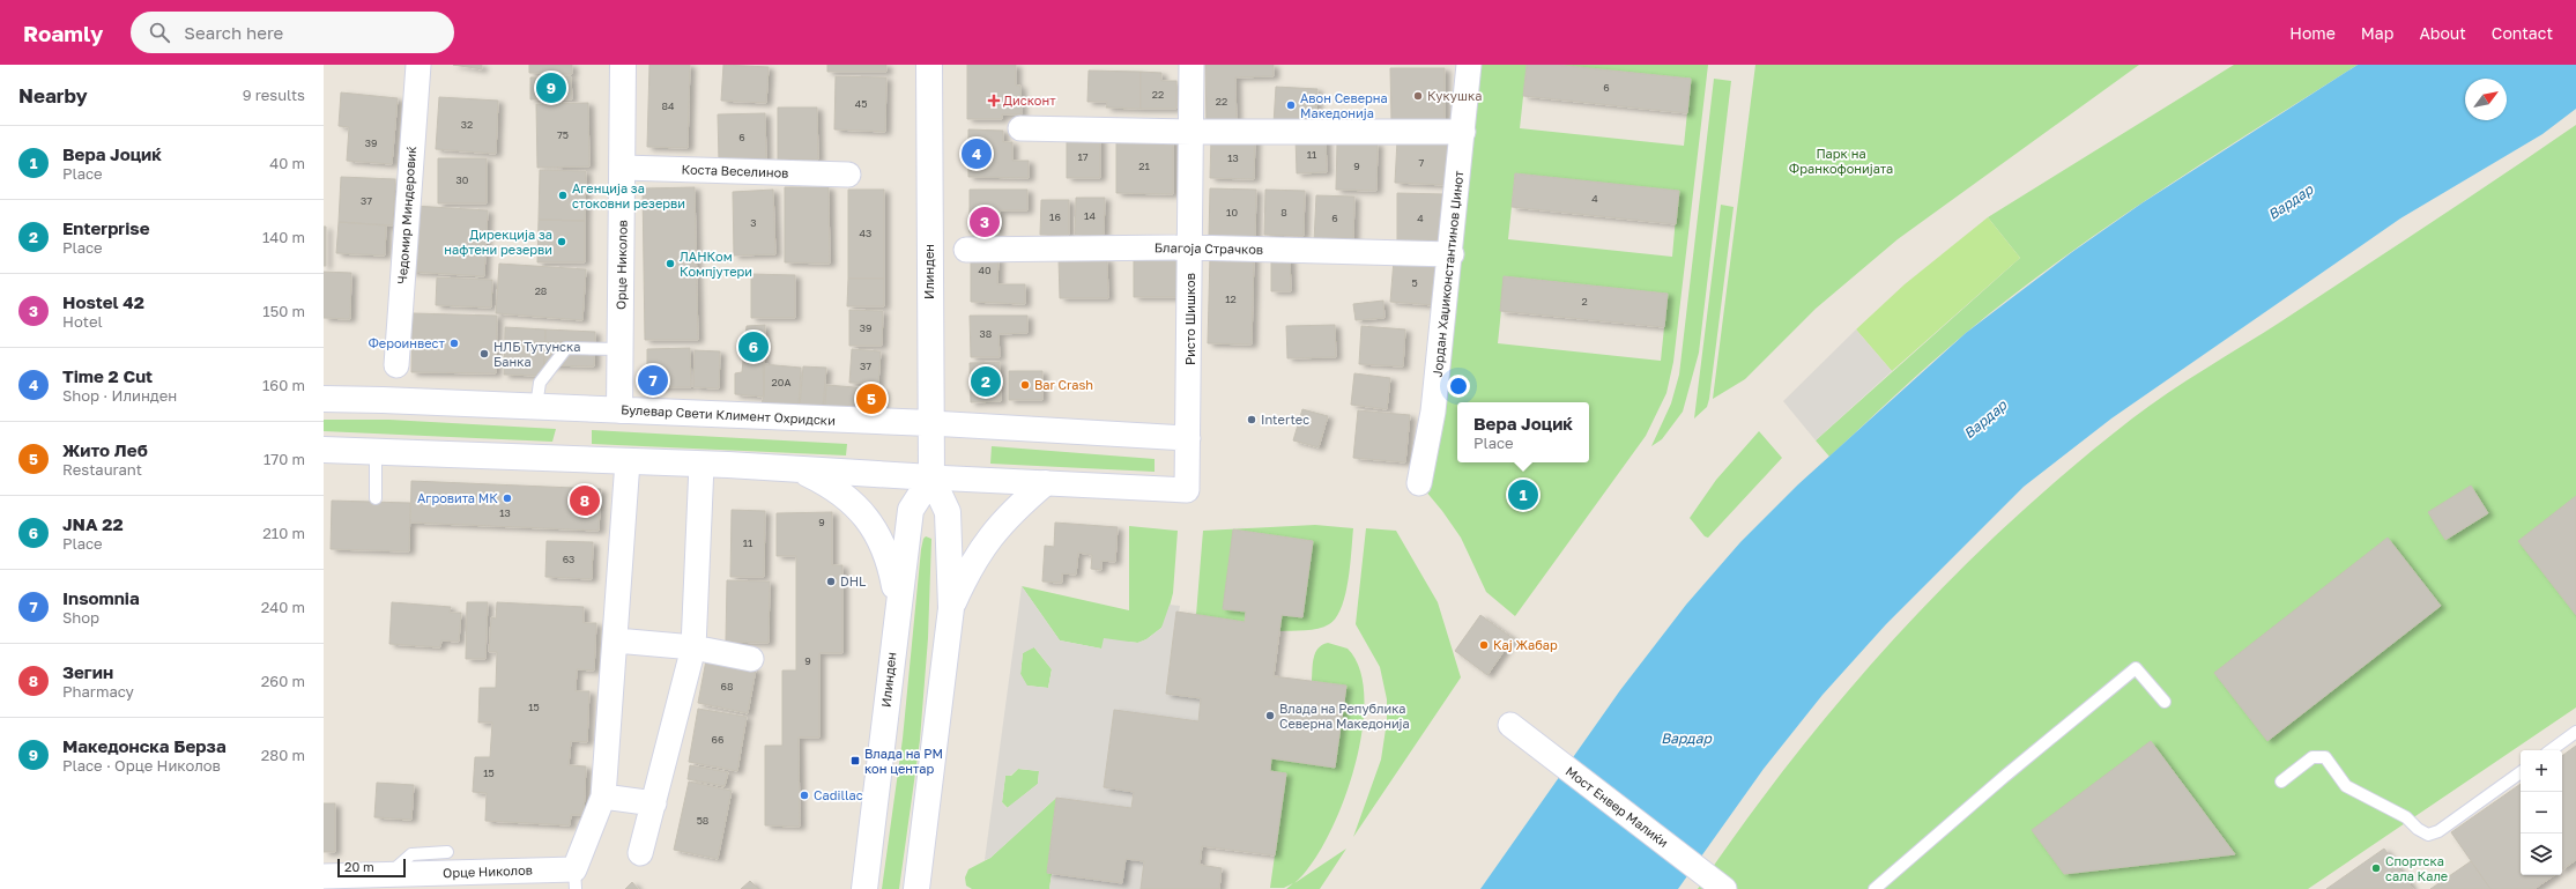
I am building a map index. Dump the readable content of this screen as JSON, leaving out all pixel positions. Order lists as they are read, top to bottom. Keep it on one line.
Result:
{"streets":{"street":["Коста Веселинов","Чедомир Миндеровиќ","Благоја Страчков","Орце Николов","Илинден","Јордан Хаџиконстантинов Џинот","Ристо Шишков","Булевар Свети Климент Охридски","Мост Енвер Малиќи"]},"crossings":[["Коста Веселинов","Орце Николов"],["Благоја Страчков","Јордан Хаџиконстантинов Џинот"],["Благоја Страчков","Ристо Шишков"],["Орце Николов","Булевар Свети Климент Охридски"],["Илинден","Булевар Свети Климент Охридски"],["Ристо Шишков","Булевар Свети Климент Охридски"]],"water":["Вардар"],"parks":["Парк на Франкофонијата"],"places":{"other":["Кукушка","Авон Северна Македонија","Агенција за стоковни резерви","Дирекција за нафтени резерви","ЛАНКом Компјутери","Фероинвест","НЛБ Тутунска Банка","Bar Crash","Intertec","Агровита МК","DHL","Кај Жабар","Влада на Република Северна Македонија","Cadillac","Спортска сала Кале"],"health":["Дисконт"],"transit":["Влада на РМ кон центар"]},"house_numbers":["6","22","22","45","84","32","75","6","39","11","17","13","7","21","9","30","4","37","10","8","14","16","6","4","3","43","40","5","28","12","2","39","38","37","20A","13","9","11","63","9","68","15","66","15","58"],"scale_bar":"20 m","north":"top right","page":{"header":"Roamly","search":"Search here","nav":["Home","Map","About","Contact"],"heading":["Nearby","9 results"],"pins":["9","4","3","6","7","2","5","1","8"],"list":[{"mark":"1","name":"Вера Јоциќ","note":"Place","value":"40 m"},{"mark":"2","name":"Enterprise","note":"Place","value":"140 m"},{"mark":"3","name":"Hostel 42","note":"Hotel","value":"150 m"},{"mark":"4","name":"Time 2 Cut","note":"Shop · Илинден","value":"160 m"},{"mark":"5","name":"Жито Леб","note":"Restaurant","value":"170 m"},{"mark":"6","name":"JNA 22","note":"Place","value":"210 m"},{"mark":"7","name":"Insomnia","note":"Shop","value":"240 m"},{"mark":"8","name":"Зегин","note":"Pharmacy","value":"260 m"},{"mark":"9","name":"Македонска Берза","note":"Place · Орце Николов","value":"280 m"}],"popup":["Вера Јоциќ","Place"],"map_buttons":["+","−"],"scale":"20 m"}}
